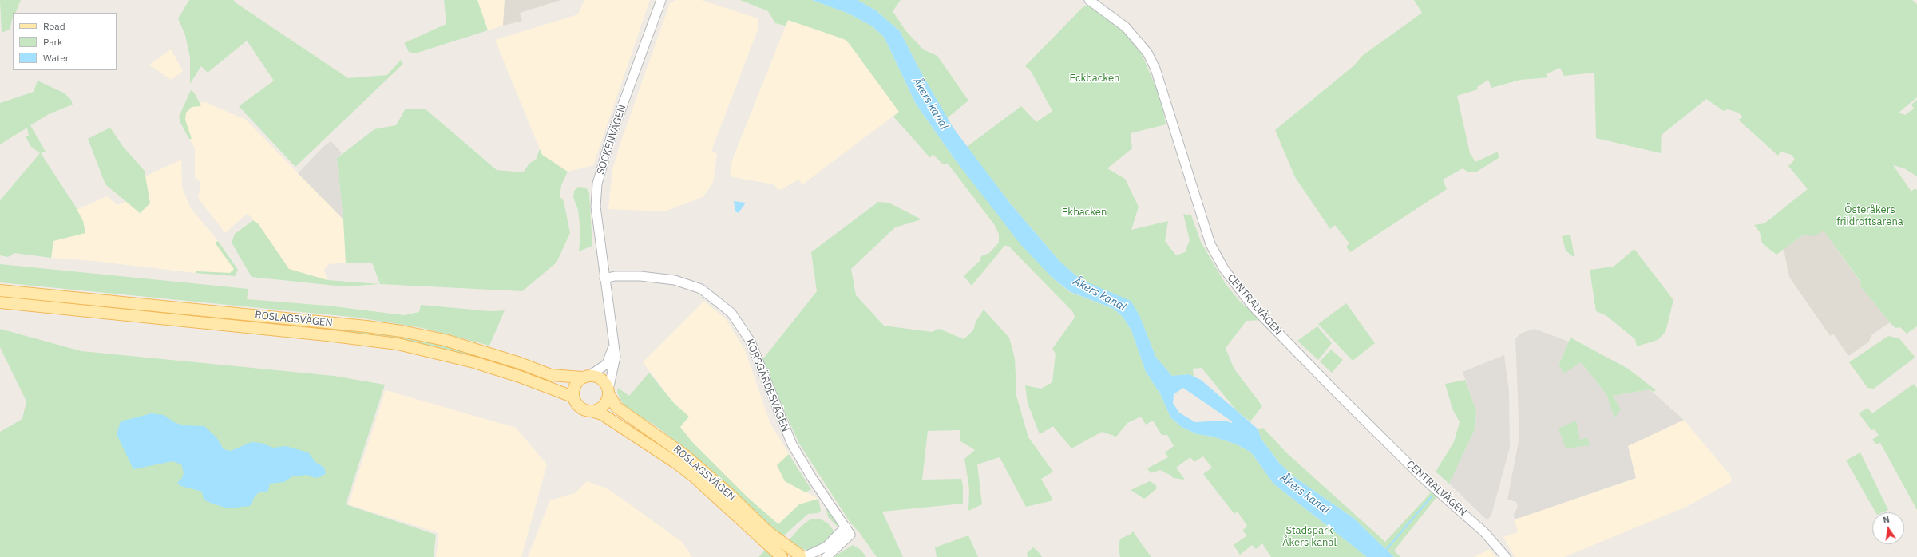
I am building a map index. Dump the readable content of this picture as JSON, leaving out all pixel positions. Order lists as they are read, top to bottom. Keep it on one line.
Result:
{"streets":{"main road":["ROSLAGSVÄGEN"],"street":["SOCKENVÄGEN","CENTRALVÄGEN","KORSGÄRDESVÄGEN"]},"crossings":[["SOCKENVÄGEN","ROSLAGSVÄGEN"],["SOCKENVÄGEN","KORSGÄRDESVÄGEN"]],"water":["Åkers kanal"],"parks":["Eckbacken","Österåkers friidrottsarena","Ekbacken","Stadspark Åkers kanal"],"legend":["Road","Park","Water"],"north":"top"}
